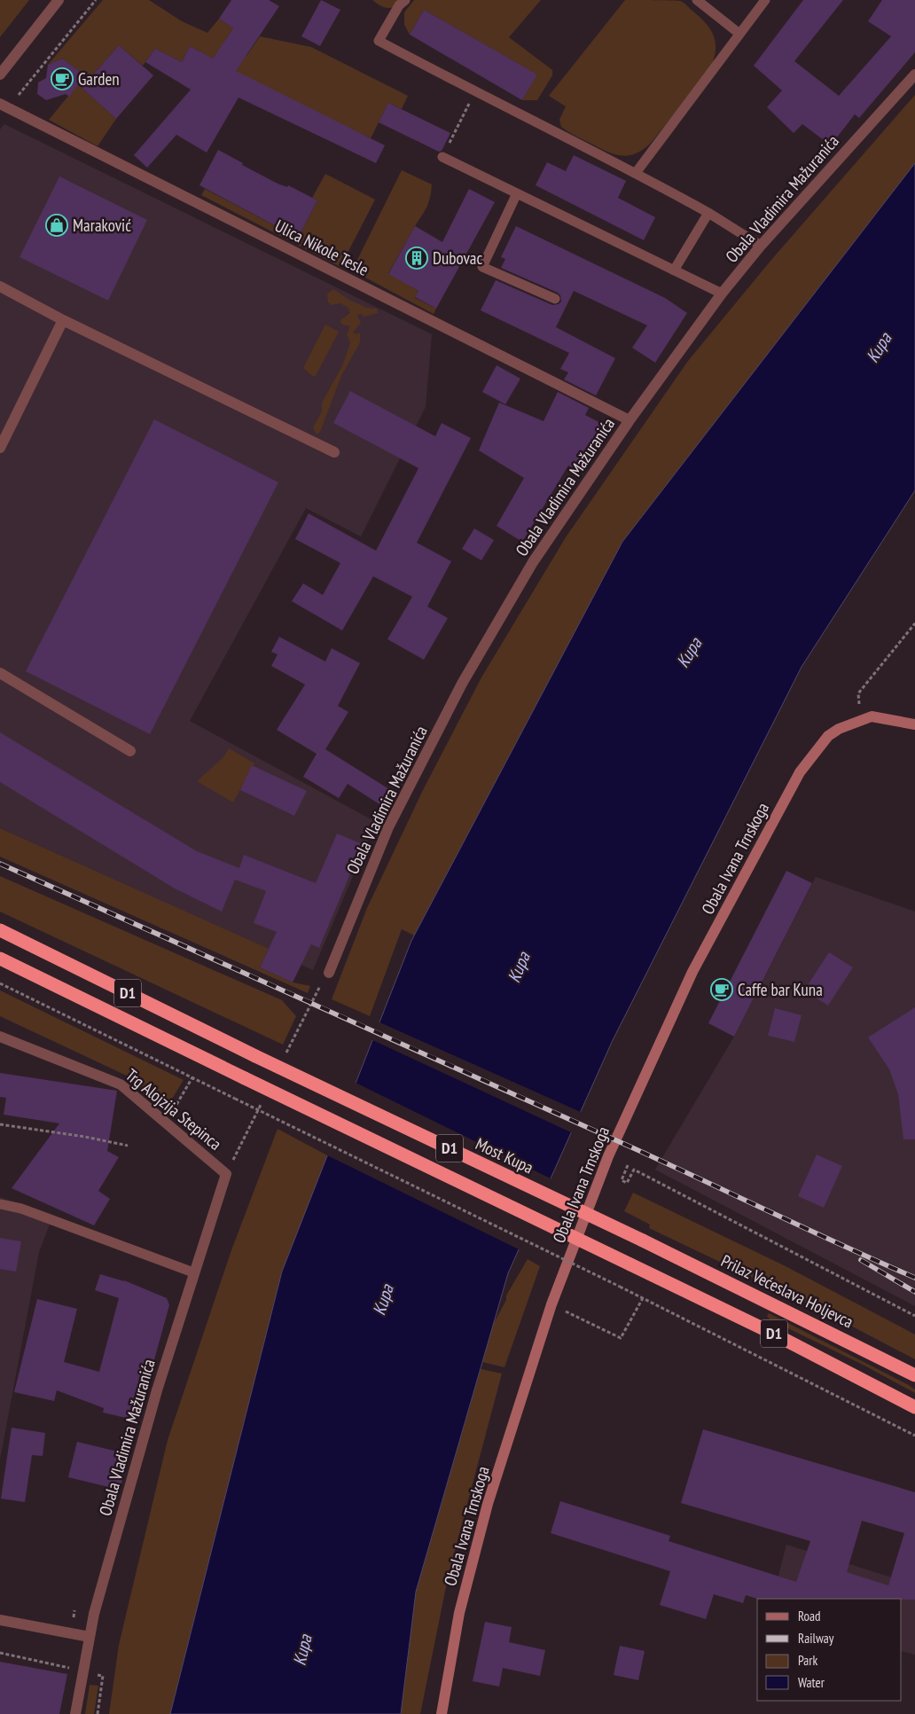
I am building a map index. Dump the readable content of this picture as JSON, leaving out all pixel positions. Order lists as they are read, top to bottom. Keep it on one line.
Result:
{"streets":{"highway":["D1","Most Kupa","Prilaz Većeslava Holjevca"],"street":["Obala Vladimira Mažuranića","Ulica Nikole Tesle","Obala Ivana Trnskoga","Trg Alojzija Stepinca"]},"crossings":[["Obala Vladimira Mažuranića","Ulica Nikole Tesle"],["Obala Vladimira Mažuranića","Trg Alojzija Stepinca"],["Most Kupa","Prilaz Većeslava Holjevca"]],"water":["Kupa"],"places":{"cafe":["Garden","Caffe bar Kuna"],"shop":["Maraković"],"building":["Dubovac"]},"legend":["Road","Railway","Park","Water"]}
